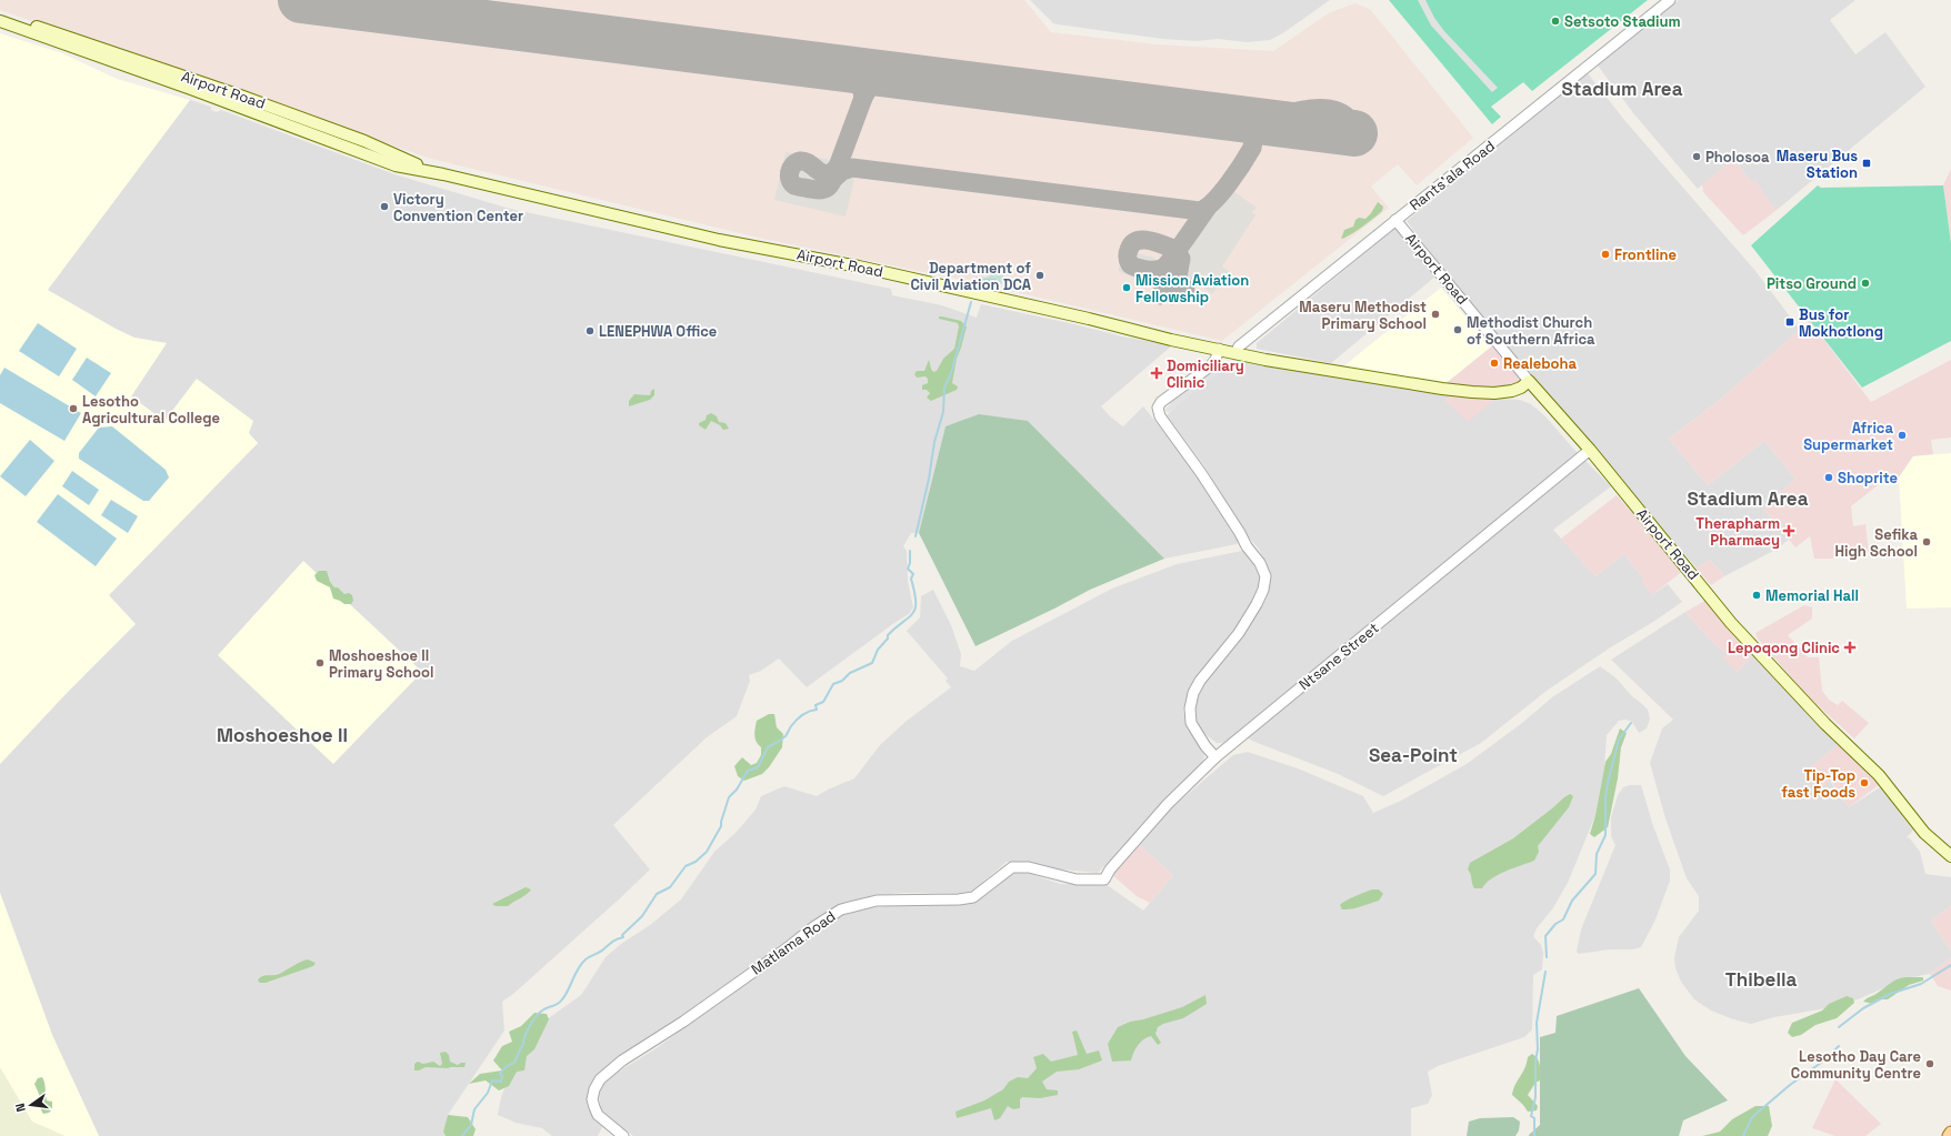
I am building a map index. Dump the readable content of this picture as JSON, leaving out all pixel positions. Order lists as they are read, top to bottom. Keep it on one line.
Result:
{"streets":{"main road":["Airport Road"],"street":["Rants'ala Road","Ntsane Street","Matlama Road"]},"crossings":[["Airport Road","Rants'ala Road"],["Airport Road","Ntsane Street"],["Ntsane Street","Matlama Road"]],"districts":["Stadium Area","Stadium Area","Moshoeshoe II","Sea-Point","Thibella"],"places":{"other":["Setsoto Stadium","Pholosoa","Victory Convention Center","Frontline","Department of Civil Aviation DCA","Pitso Ground","Mission Aviation Fellowship","Maseru Methodist Primary School","Methodist Church of Southern Africa","LENEPHWA Office","Realeboha","Lesotho Agricultural College","Africa Supermarket","Shoprite","Sefika High School","Memorial Hall","Moshoeshoe II Primary School","Tip-Top fast Foods","Lesotho Day Care Community Centre"],"transit":["Maseru Bus Station","Bus for Mokhotlong"],"health":["Domiciliary Clinic","Therapharm Pharmacy","Lepoqong Clinic"]},"north":"left"}
